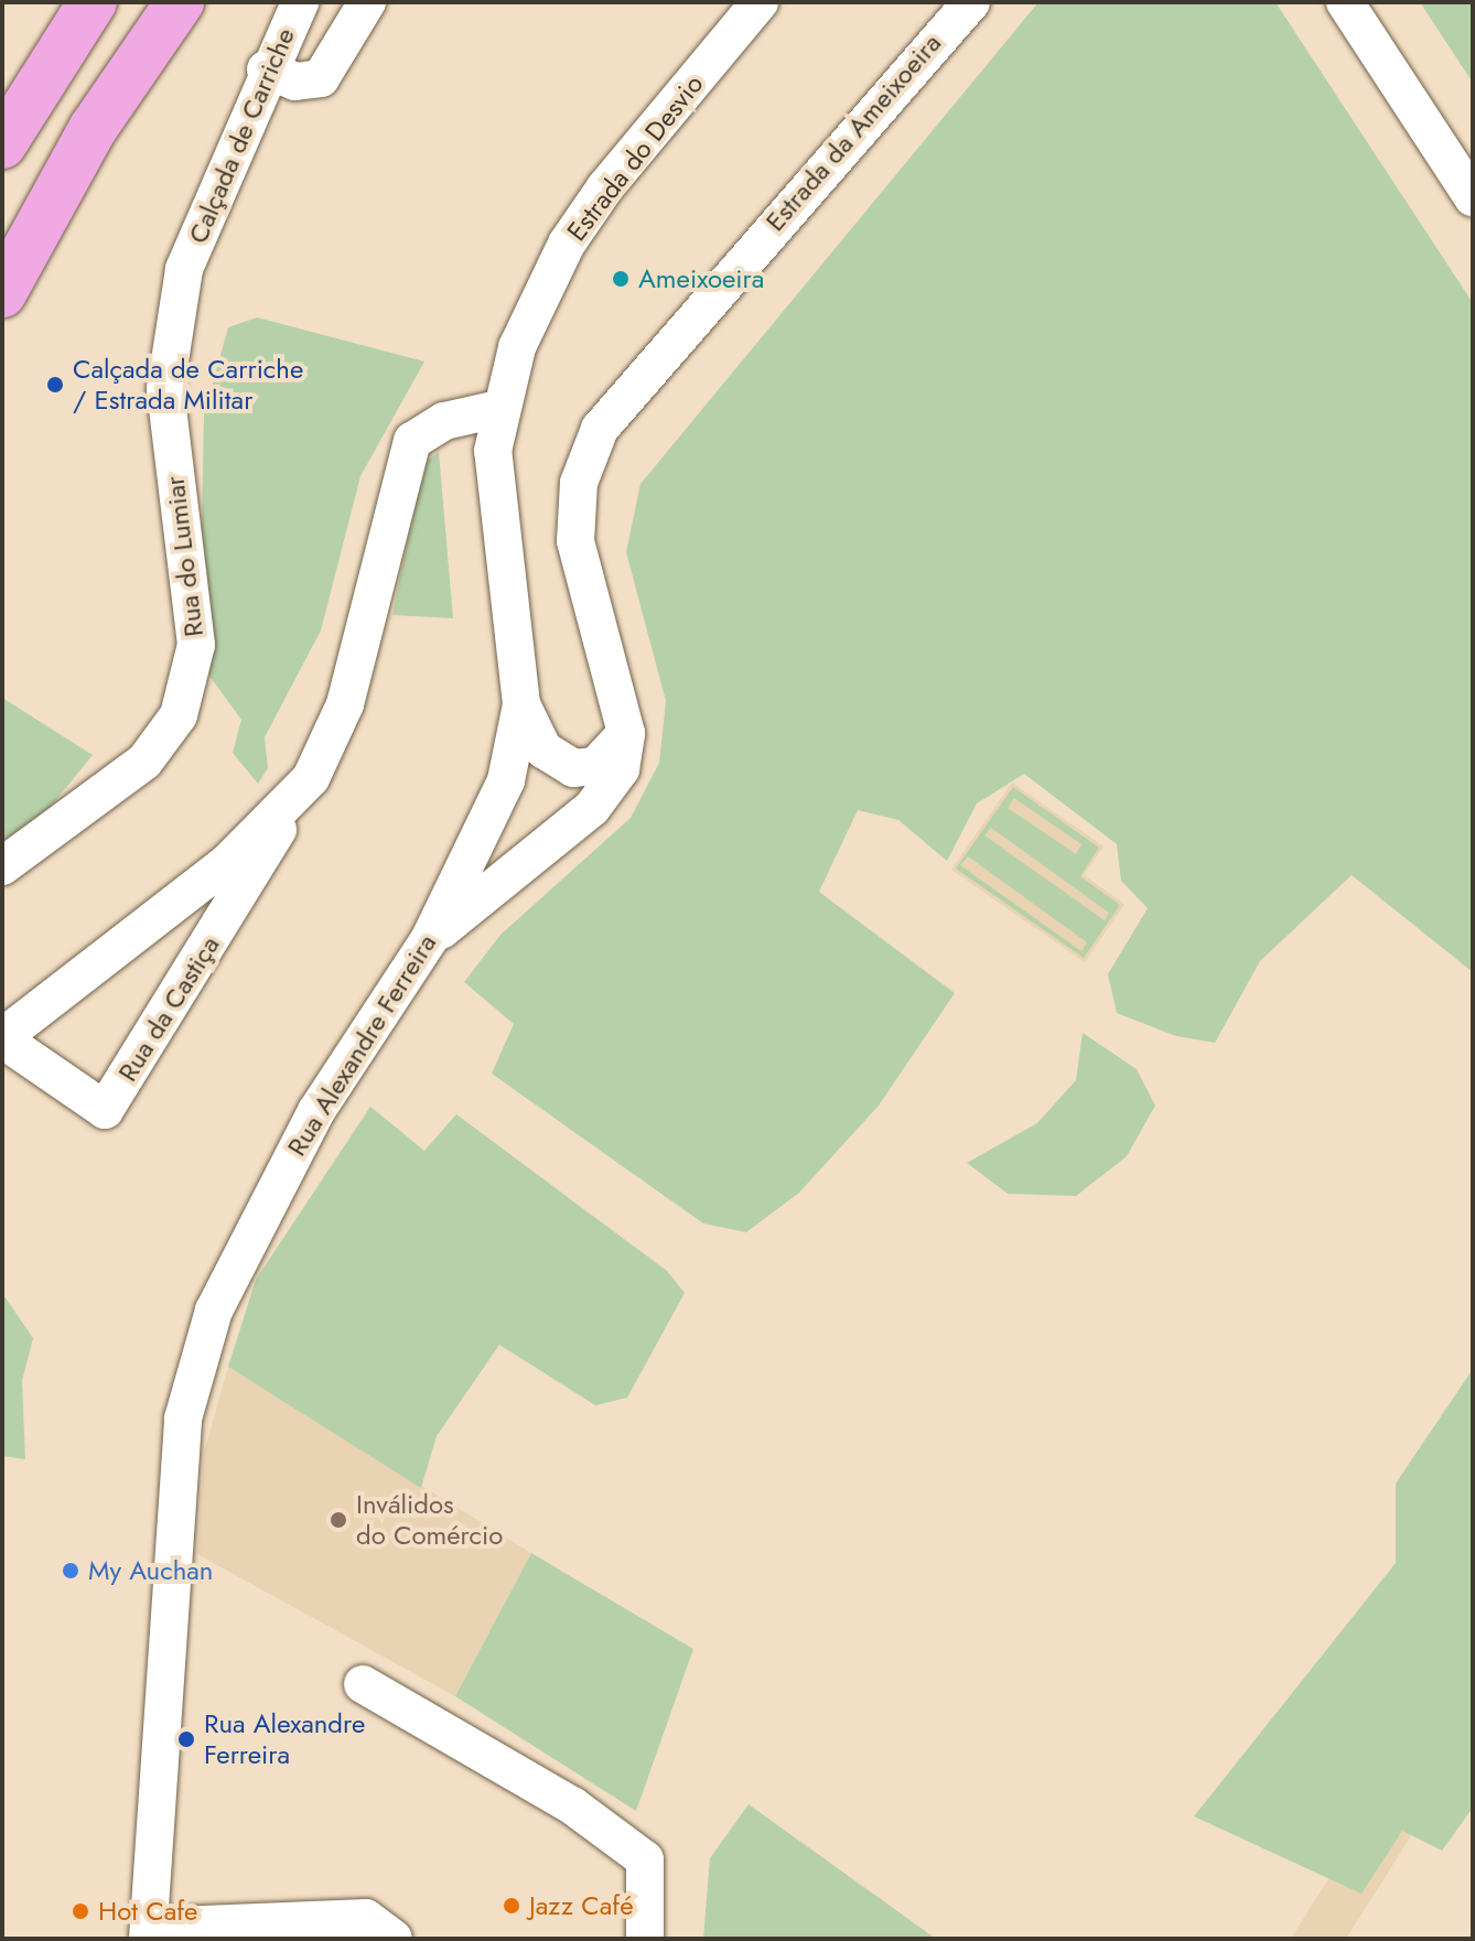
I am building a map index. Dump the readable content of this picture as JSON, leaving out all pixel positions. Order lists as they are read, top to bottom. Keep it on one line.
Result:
{"streets":{"street":["Estrada da Ameixoeira","Calçada de Carriche","Estrada do Desvio","Rua do Lumiar","Rua da Castiça","Rua Alexandre Ferreira"]},"crossings":[["Estrada da Ameixoeira","Rua Alexandre Ferreira"],["Calçada de Carriche","Rua do Lumiar"],["Estrada do Desvio","Rua da Castiça"],["Estrada do Desvio","Rua Alexandre Ferreira"]],"places":["Ameixoeira","Calçada de Carriche / Estrada Militar","Inválidos do Comércio","My Auchan","Rua Alexandre Ferreira","Jazz Café","Hot Cafe"]}
